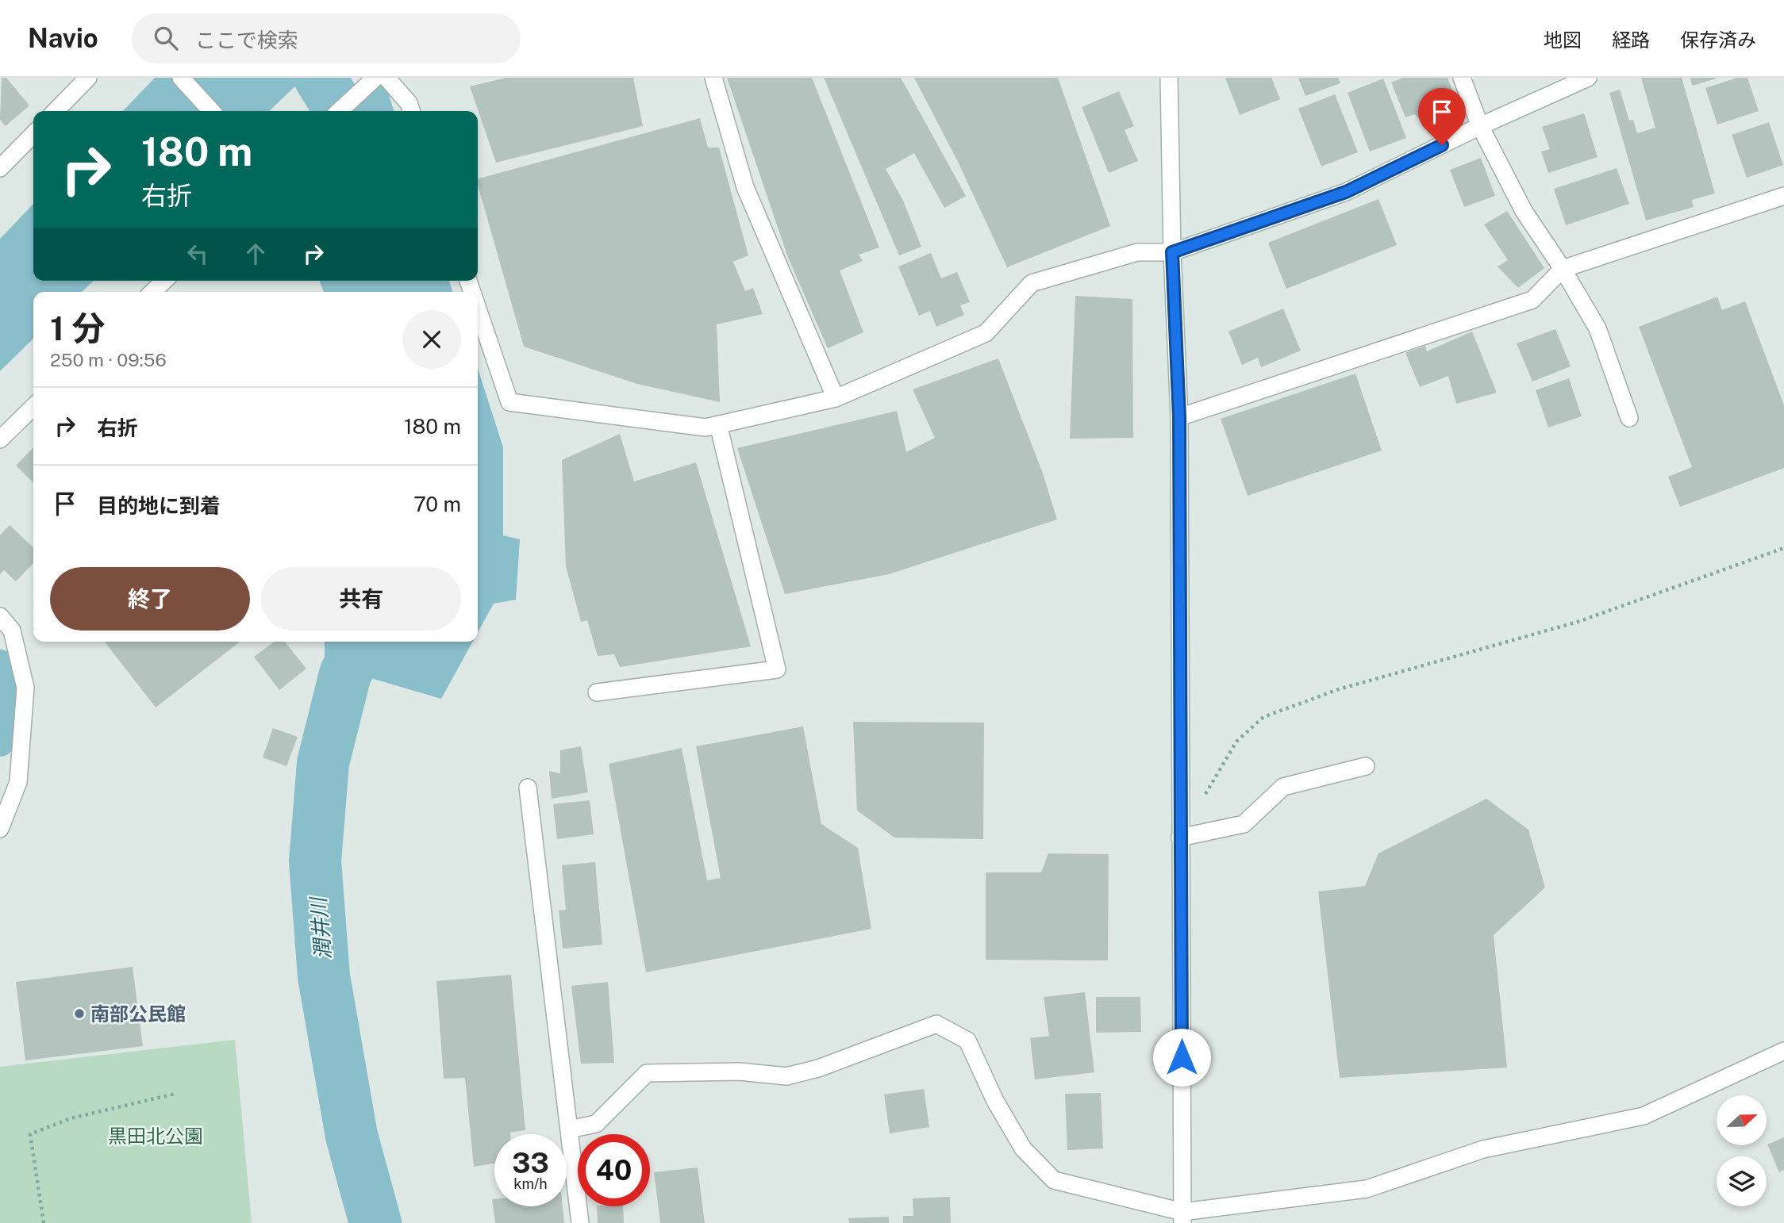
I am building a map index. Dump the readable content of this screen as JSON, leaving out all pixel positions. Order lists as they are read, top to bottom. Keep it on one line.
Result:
{"water":["潤井川"],"parks":["黒田北公園"],"places":["南部公民館"],"north":"right","page":{"header":"Navio","search":"ここで検索","nav":["地図","経路","保存済み"],"turn":["180 m","右折"],"heading":["1 分","250 m · 09:56"],"list":[{"name":"右折","value":"180 m"},{"name":"目的地に到着","value":"70 m"}],"buttons":["終了","共有"],"speed":"33 km/h","limit":"40"}}
